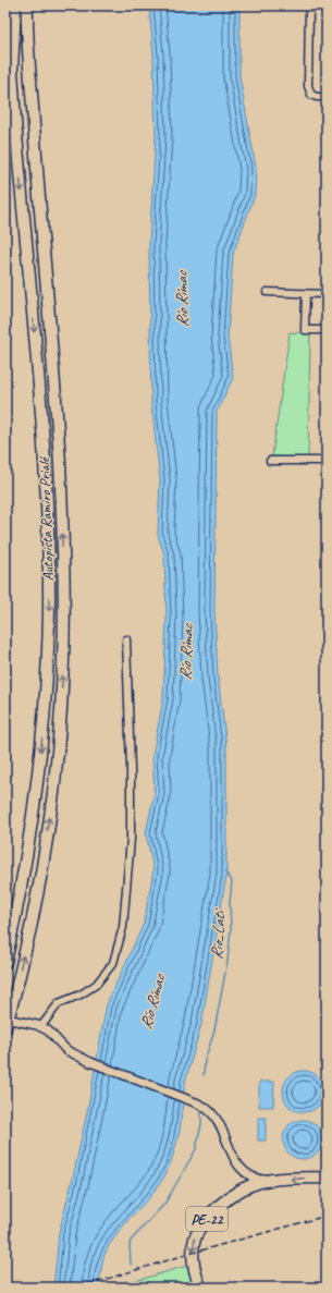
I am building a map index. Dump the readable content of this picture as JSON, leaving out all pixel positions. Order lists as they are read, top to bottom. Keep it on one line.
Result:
{"streets":{"highway":["Autopista Ramiro Prialé","PE-22"]},"water":["Río Rímac","Rio_Lati"]}
